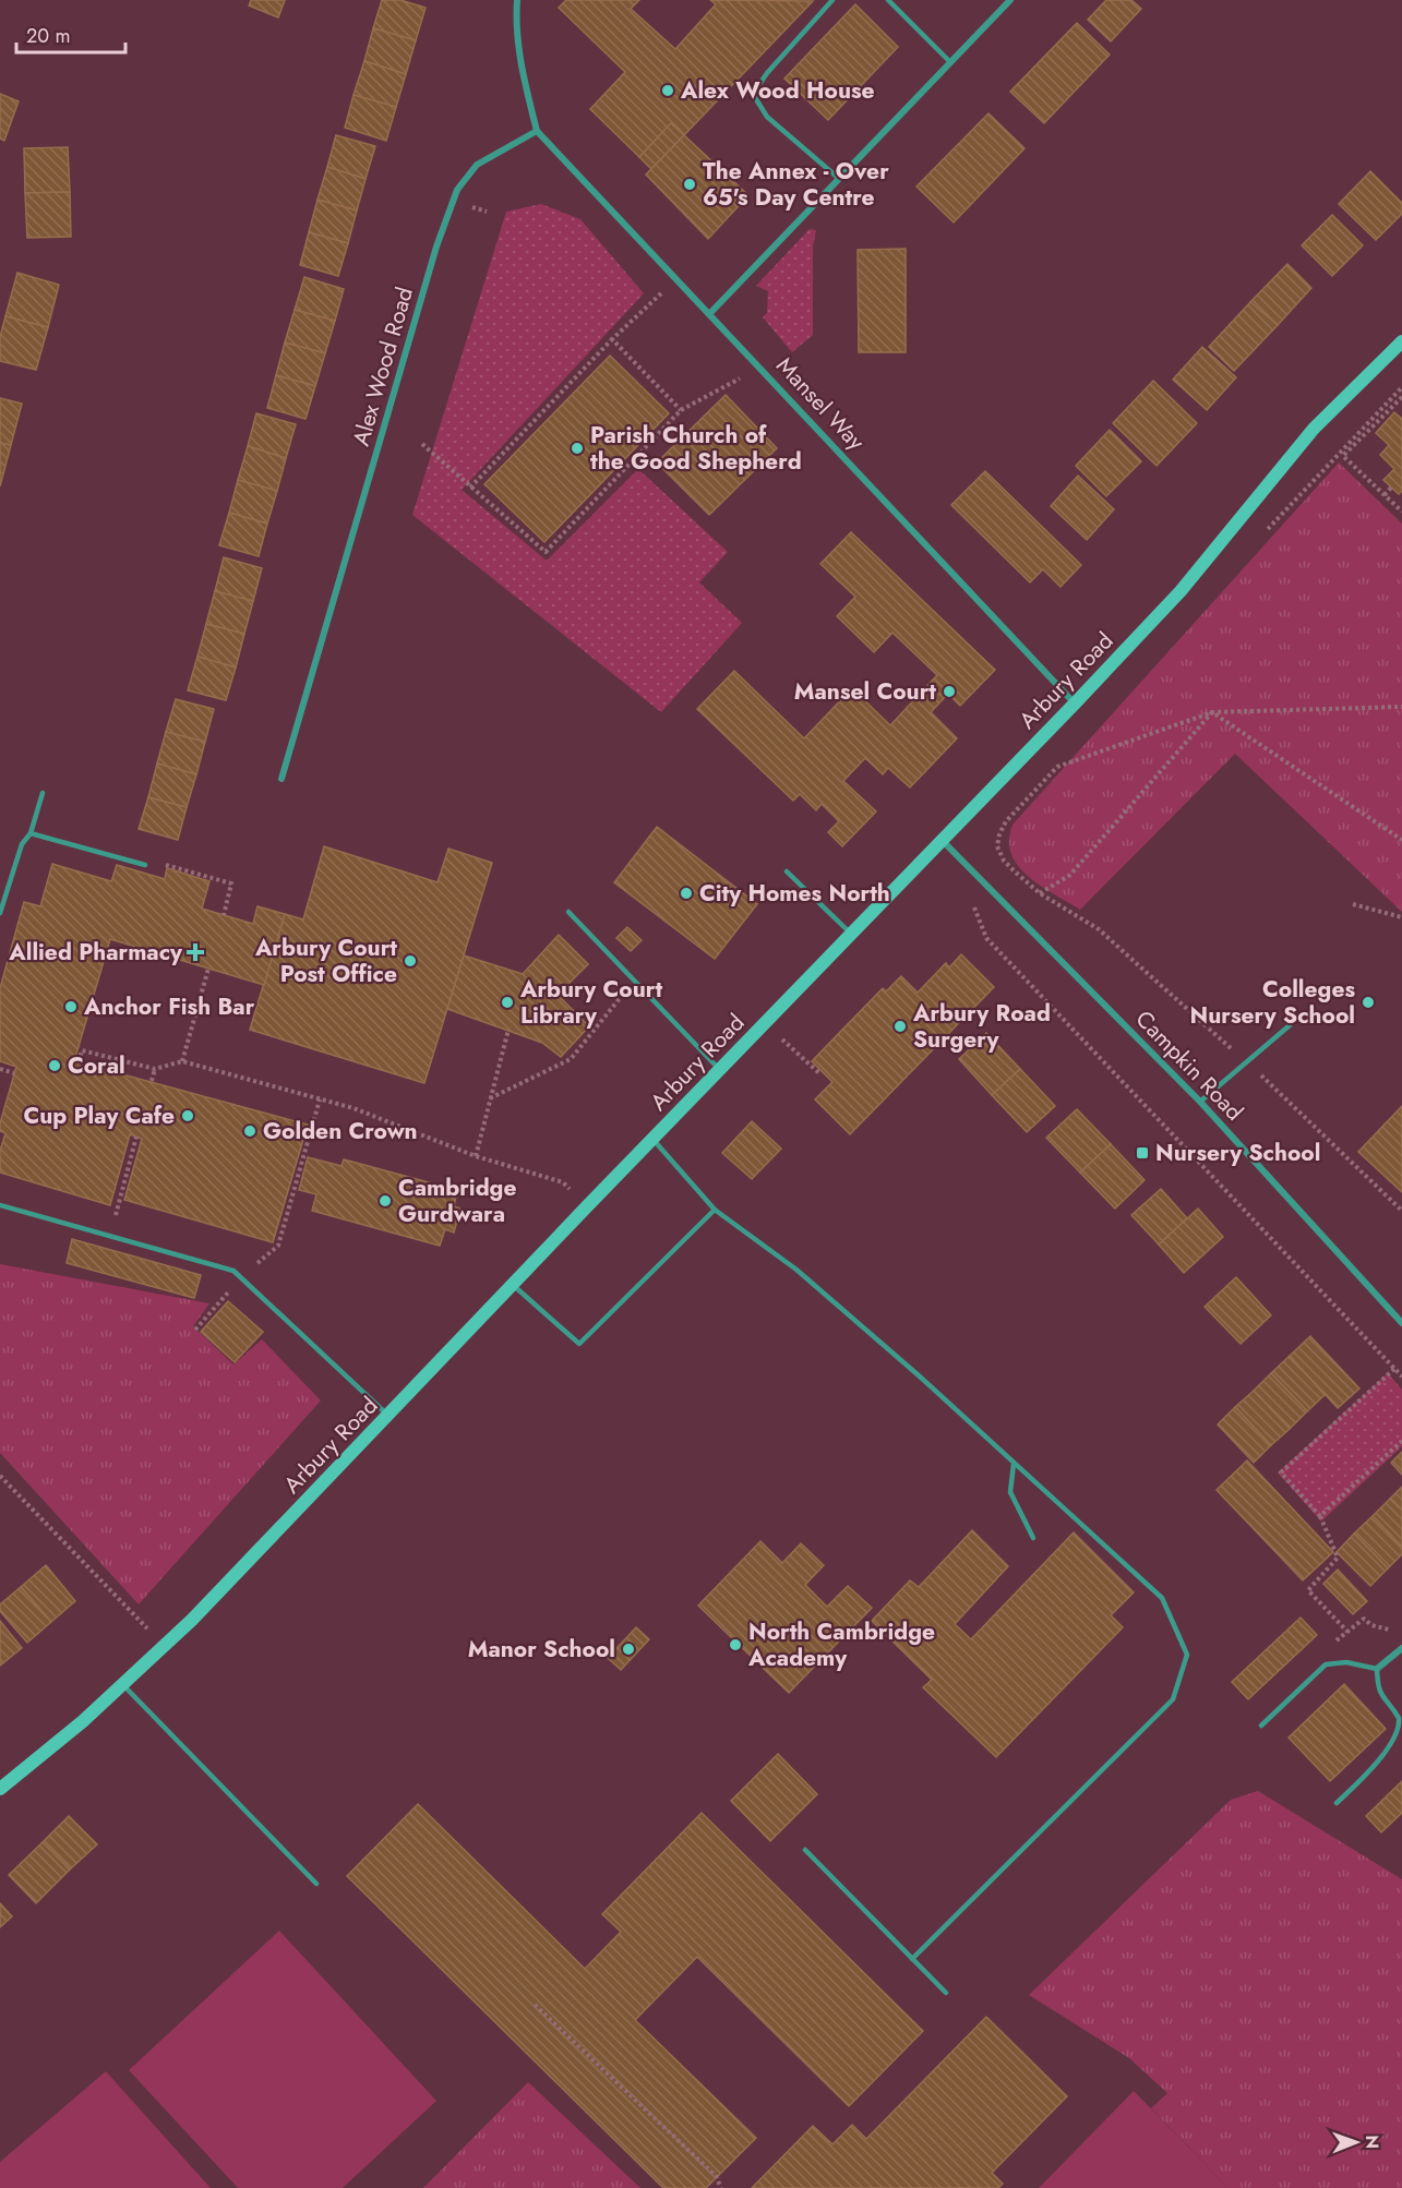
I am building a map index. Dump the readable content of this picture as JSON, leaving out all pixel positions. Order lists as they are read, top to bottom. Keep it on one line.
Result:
{"streets":{"street":["Alex Wood Road","Mansel Way","Arbury Road","Campkin Road"]},"crossings":[["Alex Wood Road","Mansel Way"],["Mansel Way","Arbury Road"],["Arbury Road","Campkin Road"]],"places":{"other":["Alex Wood House","The Annex - Over 65's Day Centre","Parish Church of the Good Shepherd","Mansel Court","City Homes North","Arbury Court Post Office","Arbury Court Library","Colleges Nursery School","Anchor Fish Bar","Arbury Road Surgery","Coral","Cup Play Cafe","Golden Crown","Cambridge Gurdwara","North Cambridge Academy","Manor School"],"health":["Allied Pharmacy"],"transit":["Nursery School"]},"scale_bar":"20 m","north":"right"}
